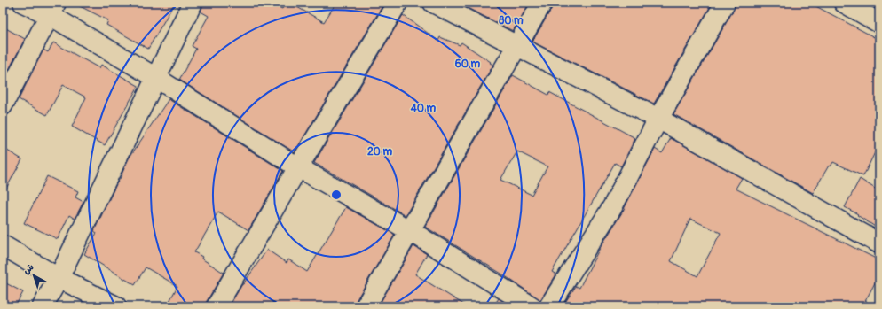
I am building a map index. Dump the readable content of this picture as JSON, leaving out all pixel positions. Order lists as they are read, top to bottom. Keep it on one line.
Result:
{"north":"top left","rings":["80 m","60 m","40 m","20 m"]}
